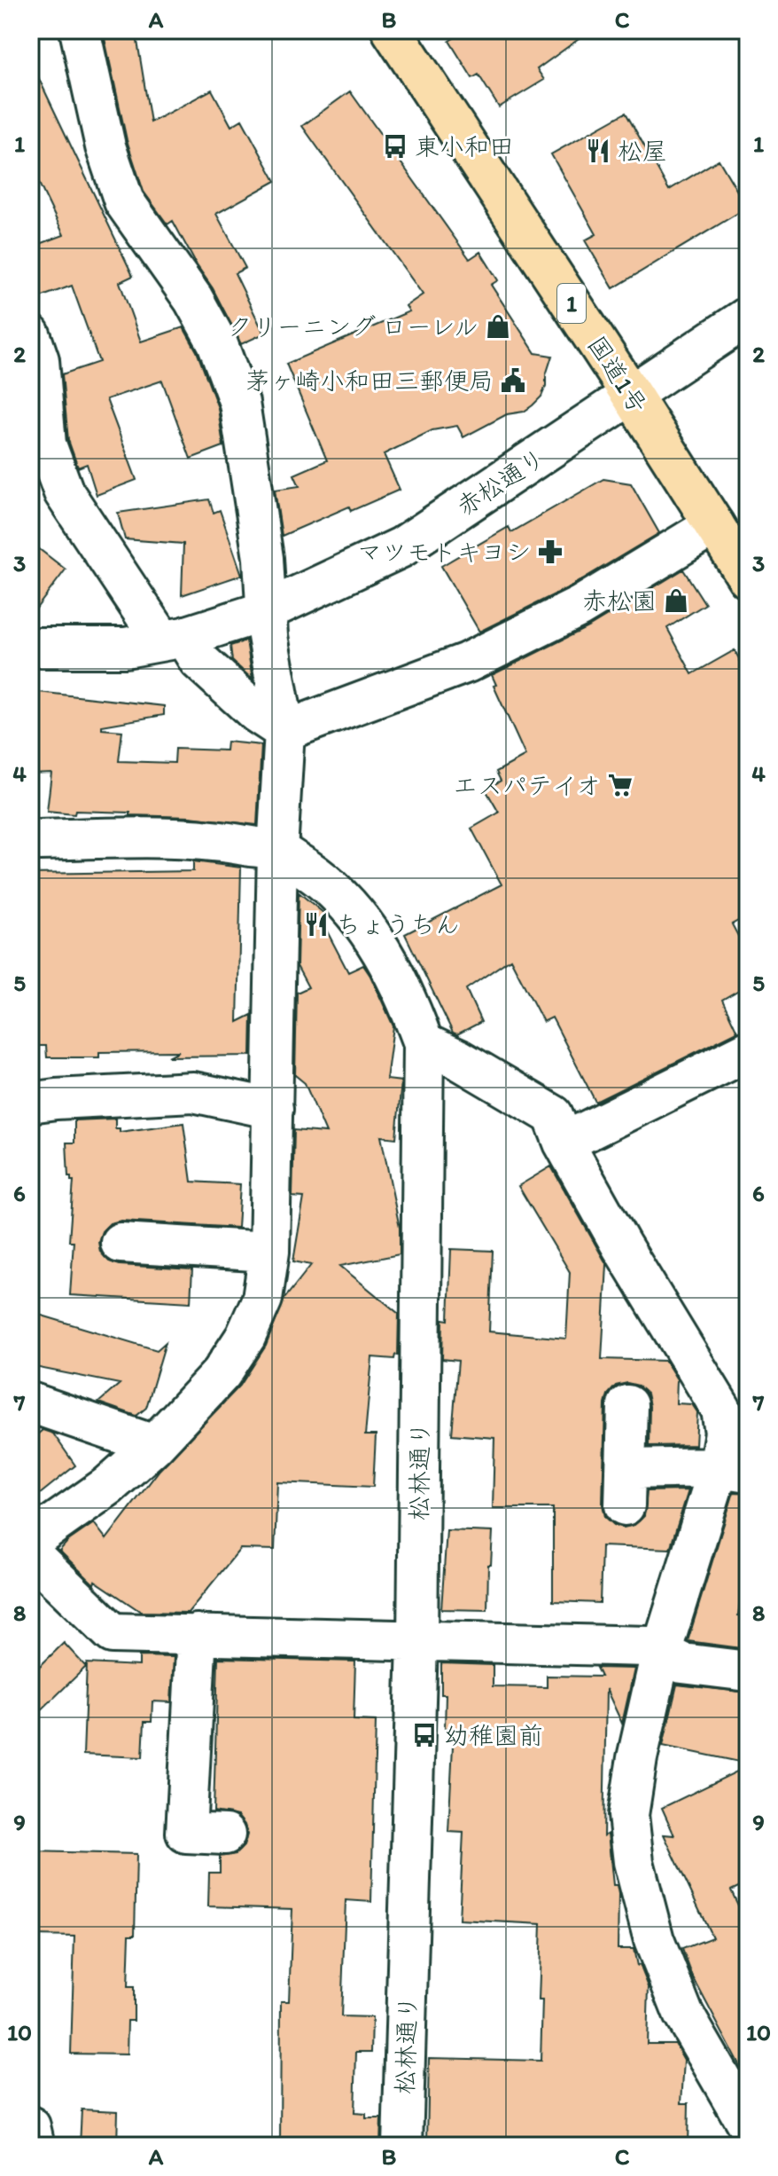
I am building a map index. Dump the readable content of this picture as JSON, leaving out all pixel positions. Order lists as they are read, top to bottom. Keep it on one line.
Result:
{"streets":{"highway":["1","国道1号"],"street":["赤松通り","松林通り"]},"crossings":[["国道1号","赤松通り"]],"places":{"bus stop":["東小和田","幼稚園前"],"restaurant":["松屋","ちょうちん"],"shop":["クリーニング ローレル","赤松園"],"public building":["茅ヶ崎小和田三郵便局"],"pharmacy":["マツモトキヨシ"],"supermarket":["エスパテイオ"]},"grid":{"columns":["A","B","C"],"rows":["1","2","3","4","5","6","7","8","9","10"]}}
